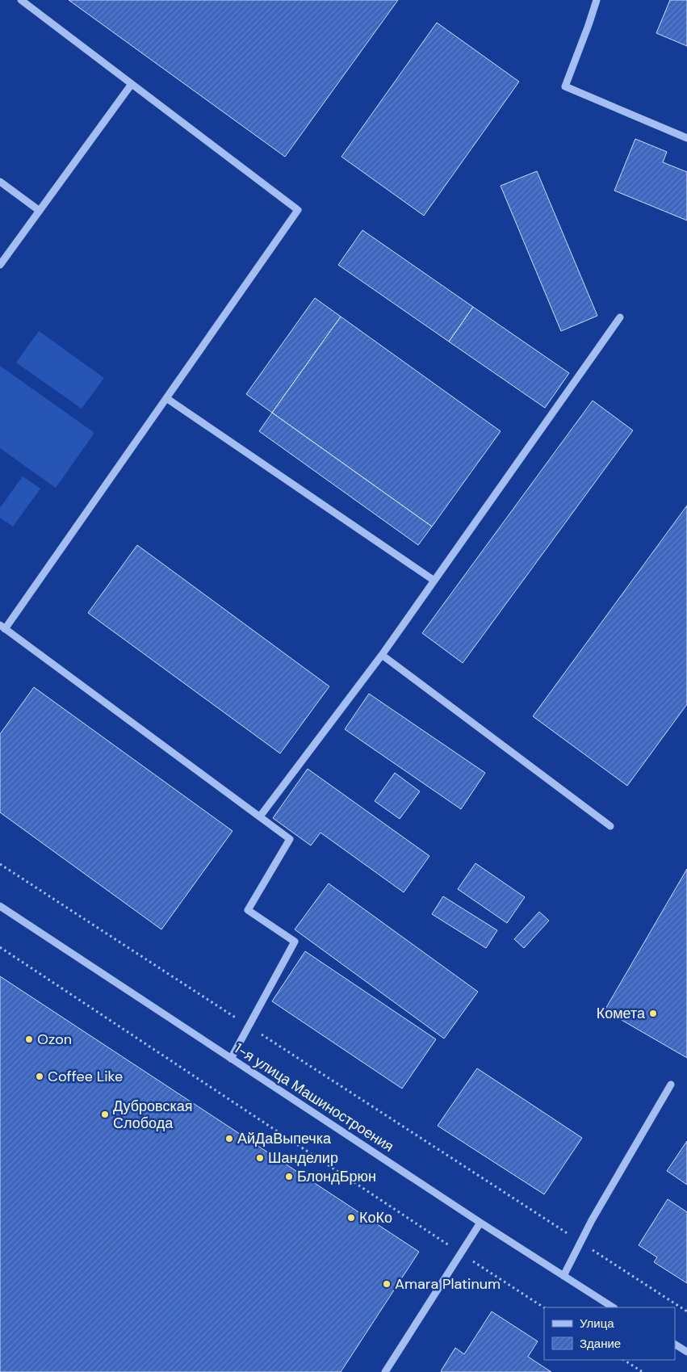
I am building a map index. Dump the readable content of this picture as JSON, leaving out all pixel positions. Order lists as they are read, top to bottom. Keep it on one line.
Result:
{"streets":{"street":["1-я улица Машиностроения"]},"places":["Комета","Ozon","Coffee Like","Дубровская Слобода","АйДаВыпечка","Шанделир","БлондБрюн","КоКо","Amara Platinum"],"legend":["Улица","Здание"]}
